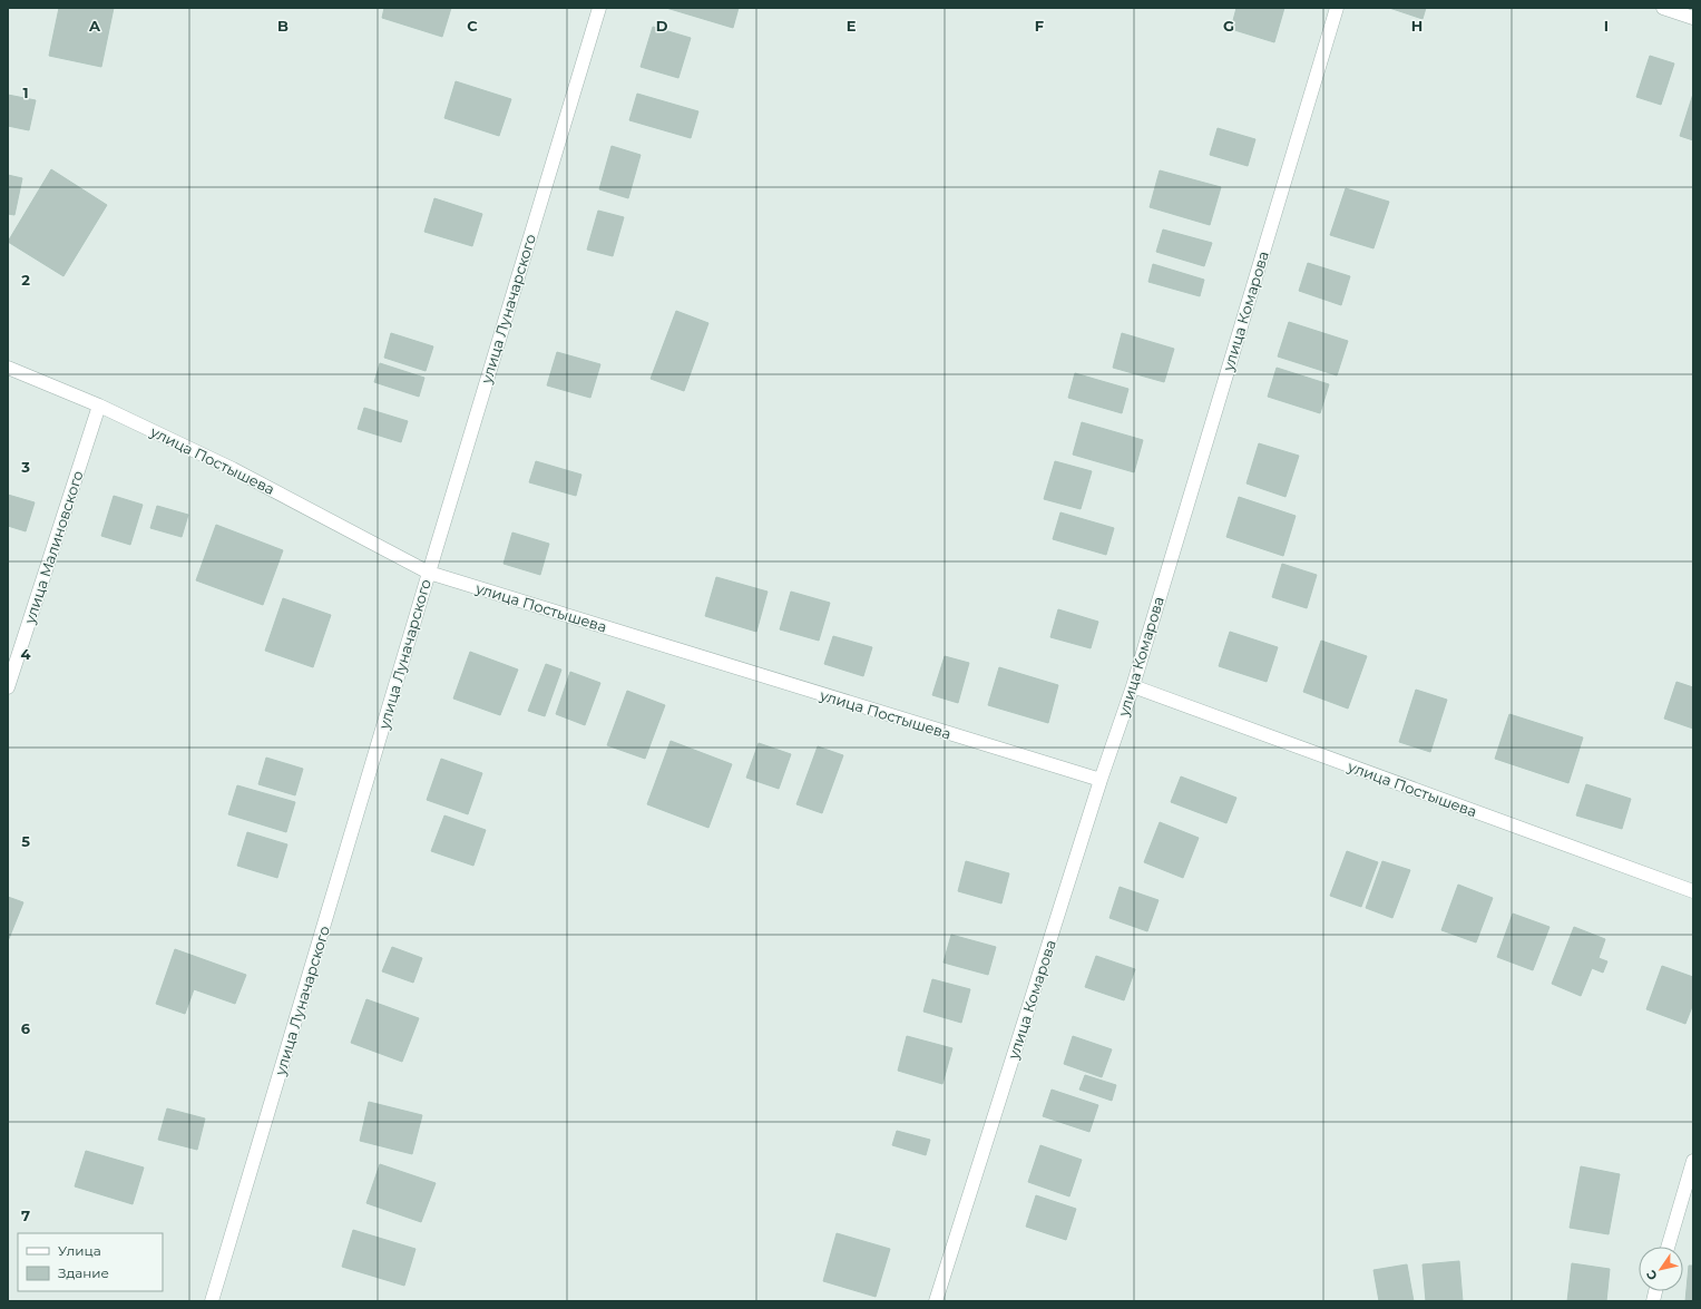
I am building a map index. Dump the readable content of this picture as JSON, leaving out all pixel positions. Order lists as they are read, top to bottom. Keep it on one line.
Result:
{"streets":{"street":["улица Луначарского","улица Комарова","улица Постышева","улица Малиновского"]},"crossings":[["улица Луначарского","улица Постышева"],["улица Комарова","улица Постышева"],["улица Постышева","улица Малиновского"]],"legend":["Улица","Здание"],"north":"bottom left","grid":{"columns":["A","B","C","D","E","F","G","H","I"],"rows":["1","2","3","4","5","6","7"]}}
